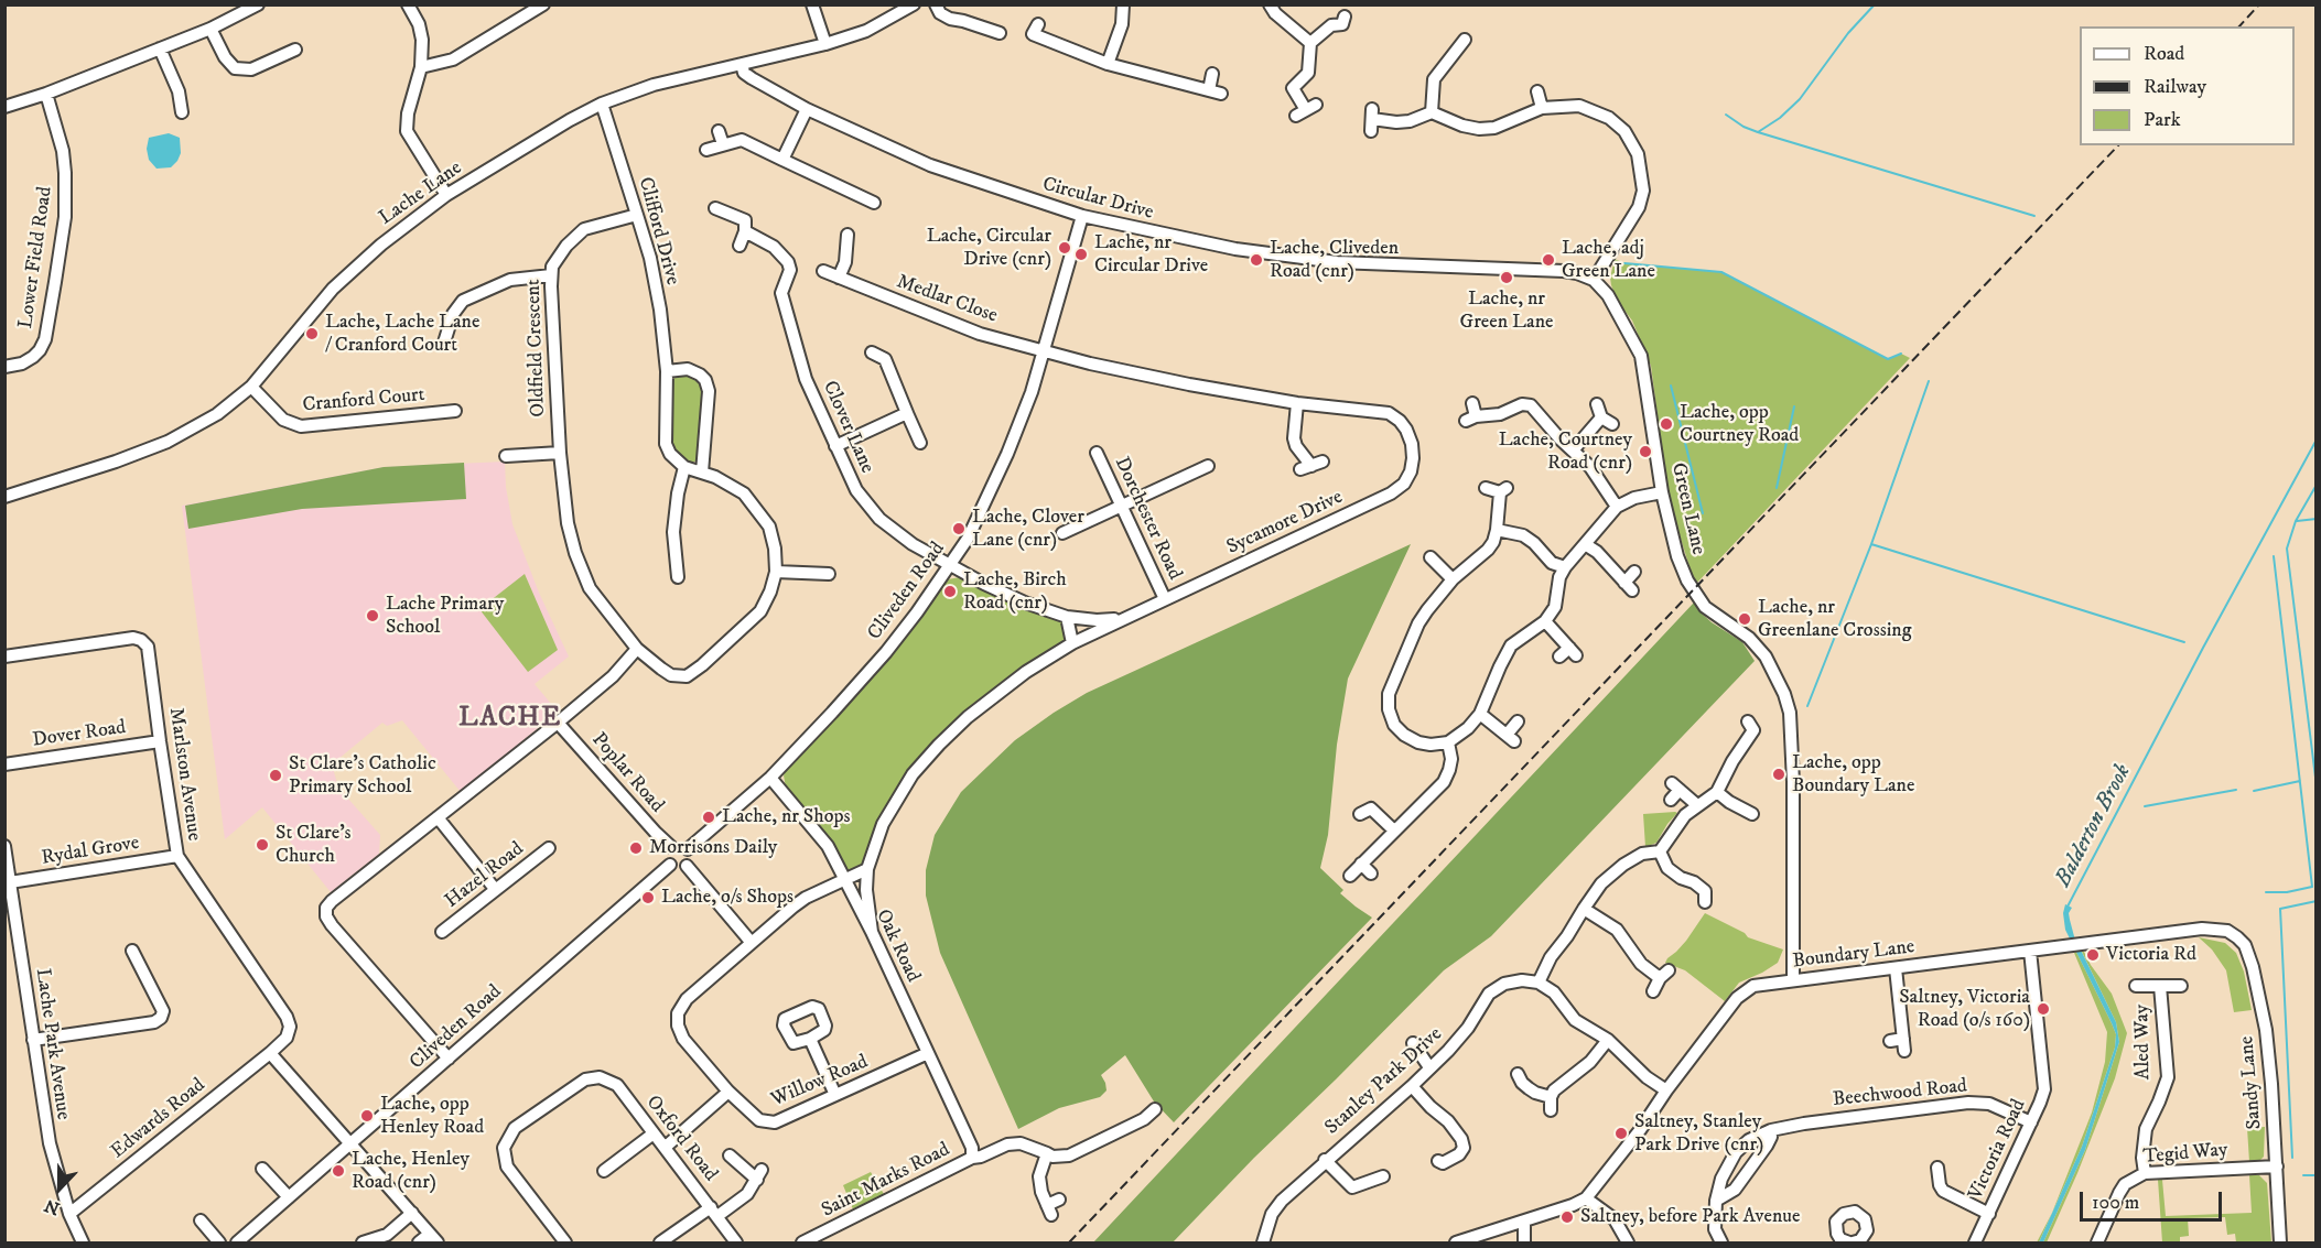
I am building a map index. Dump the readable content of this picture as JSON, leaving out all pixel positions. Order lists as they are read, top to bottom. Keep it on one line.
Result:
{"streets":{"street":["Lache Lane","Circular Drive","Clifford Drive","Lower Field Road","Medlar Close","Oldfield Crescent","Cranford Court","Clover Lane","Green Lane","Dorchester Road","Sycamore Drive","Cliveden Road","Dover Road","Poplar Road","Marlston Avenue","Rydal Grove","Hazel Road","Oak Road","Boundary Lane","Aled Way","Lache Park Avenue","Willow Road","Stanley Park Drive","Sandy Lane","Beechwood Road","Edwards Road","Oxford Road","Victoria Road","Tegid Way","Saint Marks Road"]},"crossings":[["Lache Lane","Circular Drive"],["Lache Lane","Clifford Drive"],["Lache Lane","Cranford Court"],["Circular Drive","Green Lane"],["Circular Drive","Cliveden Road"],["Clifford Drive","Oldfield Crescent"],["Medlar Close","Sycamore Drive"],["Medlar Close","Cliveden Road"],["Clover Lane","Sycamore Drive"],["Clover Lane","Cliveden Road"],["Green Lane","Boundary Lane"],["Dorchester Road","Sycamore Drive"],["Sycamore Drive","Cliveden Road"],["Sycamore Drive","Oak Road"],["Cliveden Road","Poplar Road"],["Cliveden Road","Oak Road"],["Dover Road","Marlston Avenue"],["Marlston Avenue","Rydal Grove"],["Marlston Avenue","Edwards Road"],["Rydal Grove","Lache Park Avenue"],["Oak Road","Willow Road"],["Oak Road","Saint Marks Road"],["Boundary Lane","Sandy Lane"],["Boundary Lane","Victoria Road"],["Aled Way","Tegid Way"],["Lache Park Avenue","Edwards Road"],["Sandy Lane","Tegid Way"],["Beechwood Road","Victoria Road"]],"districts":["LACHE"],"water":["Balderton Brook"],"places":["Lache, Circular Drive (cnr)","Lache, nr Circular Drive","Lache, Cliveden Road (cnr)","Lache, adj Green Lane","Lache, nr Green Lane","Lache, Lache Lane / Cranford Court","Lache, opp Courtney Road","Lache, Courtney Road (cnr)","Lache, Clover Lane (cnr)","Lache, Birch Road (cnr)","Lache Primary School","Lache, nr Greenlane Crossing","Lache, opp Boundary Lane","St Clare's Catholic Primary School","Lache, nr Shops","St Clare's Church","Morrisons Daily","Lache, o/s Shops","Victoria Rd","Saltney, Victoria Road (o/s 160)","Lache, opp Henley Road","Saltney, Stanley Park Drive (cnr)","Lache, Henley Road (cnr)","Saltney, before Park Avenue"],"legend":["Road","Railway","Park"],"scale_bar":"100 m","north":"bottom"}
